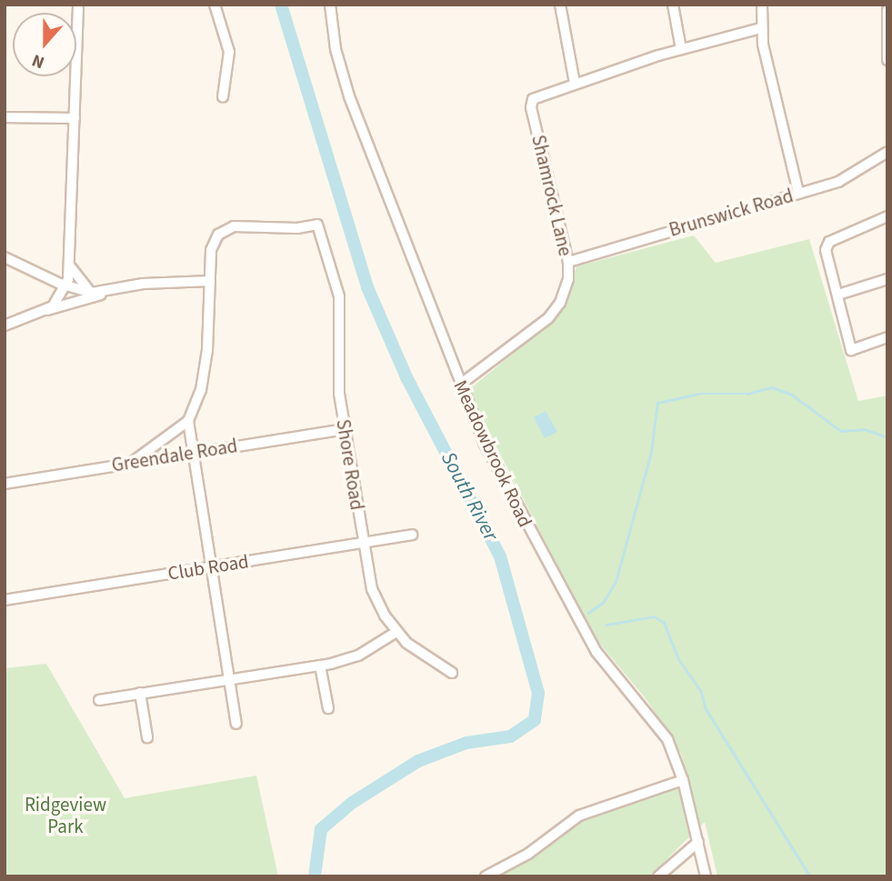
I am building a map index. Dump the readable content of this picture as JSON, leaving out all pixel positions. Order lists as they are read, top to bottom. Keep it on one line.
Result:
{"streets":{"street":["Shamrock Lane","Brunswick Road","Meadowbrook Road","Greendale Road","Shore Road","Club Road"]},"crossings":[["Shamrock Lane","Brunswick Road"],["Shamrock Lane","Meadowbrook Road"],["Greendale Road","Shore Road"],["Shore Road","Club Road"]],"water":["South River"],"parks":["Ridgeview Park"],"north":"bottom"}
